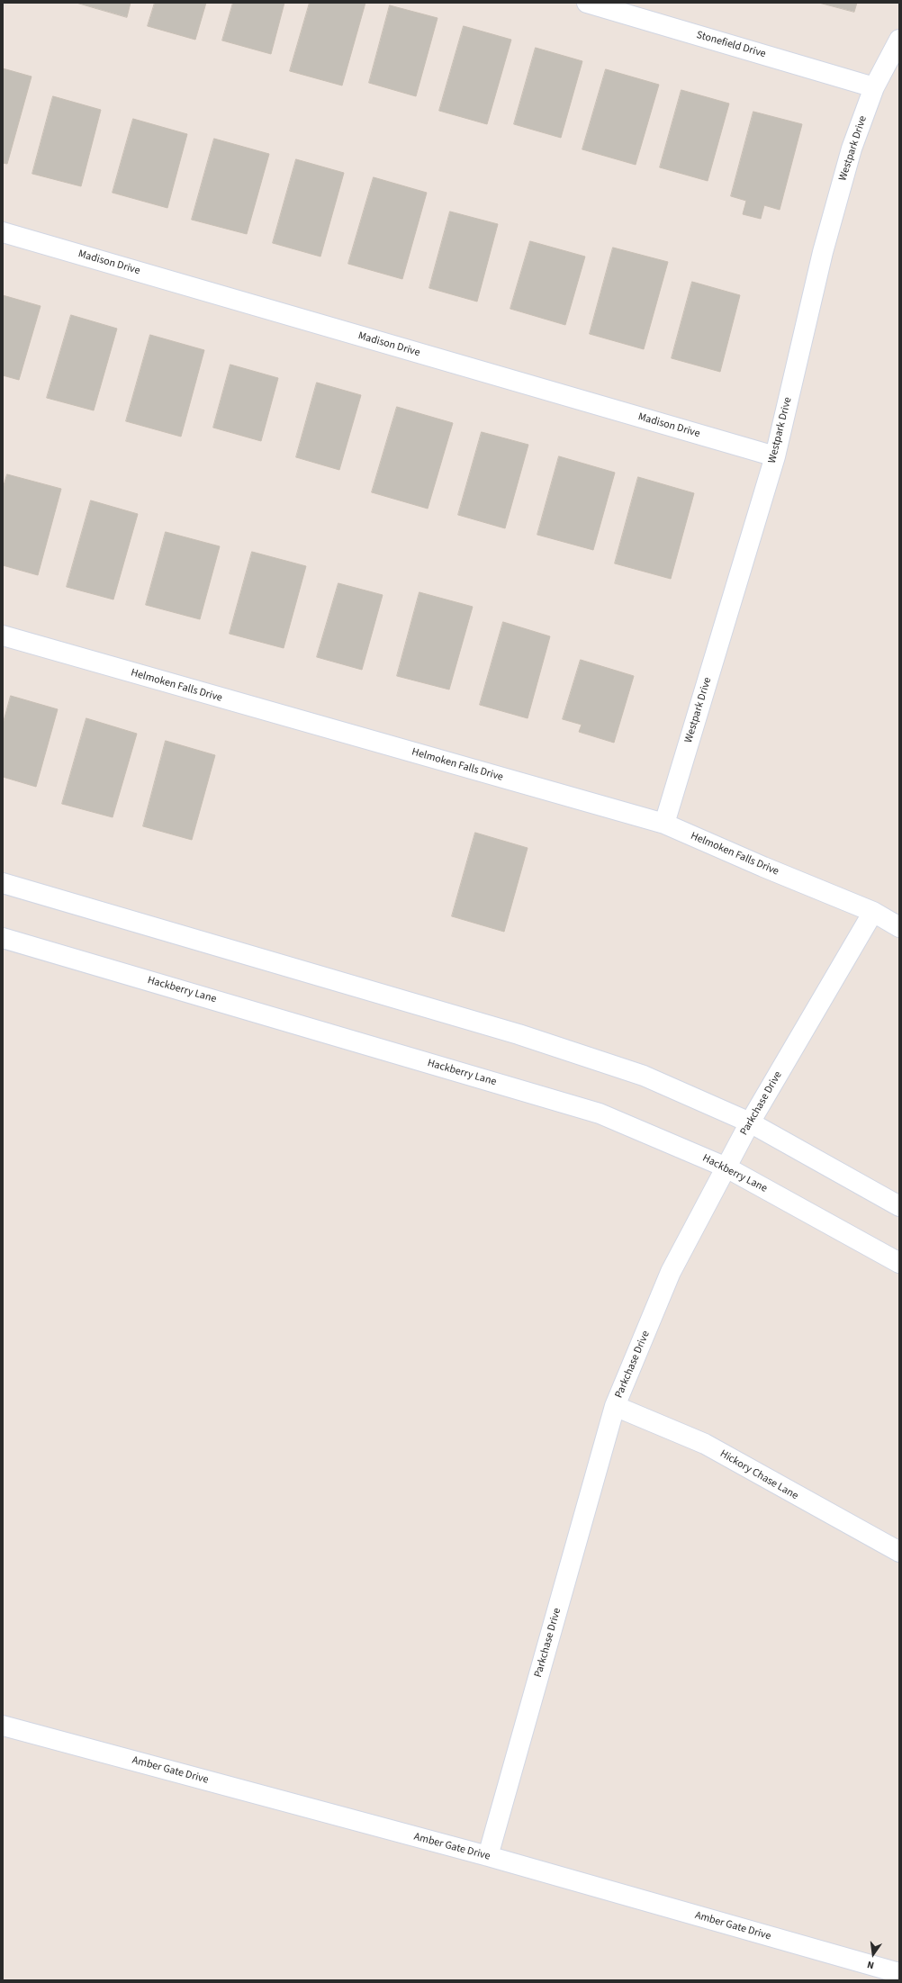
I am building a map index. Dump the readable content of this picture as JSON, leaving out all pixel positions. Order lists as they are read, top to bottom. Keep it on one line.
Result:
{"streets":{"street":["Stonefield Drive","Westpark Drive","Madison Drive","Helmoken Falls Drive","Hackberry Lane","Parkchase Drive","Hickory Chase Lane","Amber Gate Drive"]},"crossings":[["Stonefield Drive","Westpark Drive"],["Westpark Drive","Madison Drive"],["Westpark Drive","Helmoken Falls Drive"],["Helmoken Falls Drive","Parkchase Drive"],["Hackberry Lane","Parkchase Drive"],["Parkchase Drive","Hickory Chase Lane"],["Parkchase Drive","Amber Gate Drive"]],"north":"bottom"}
